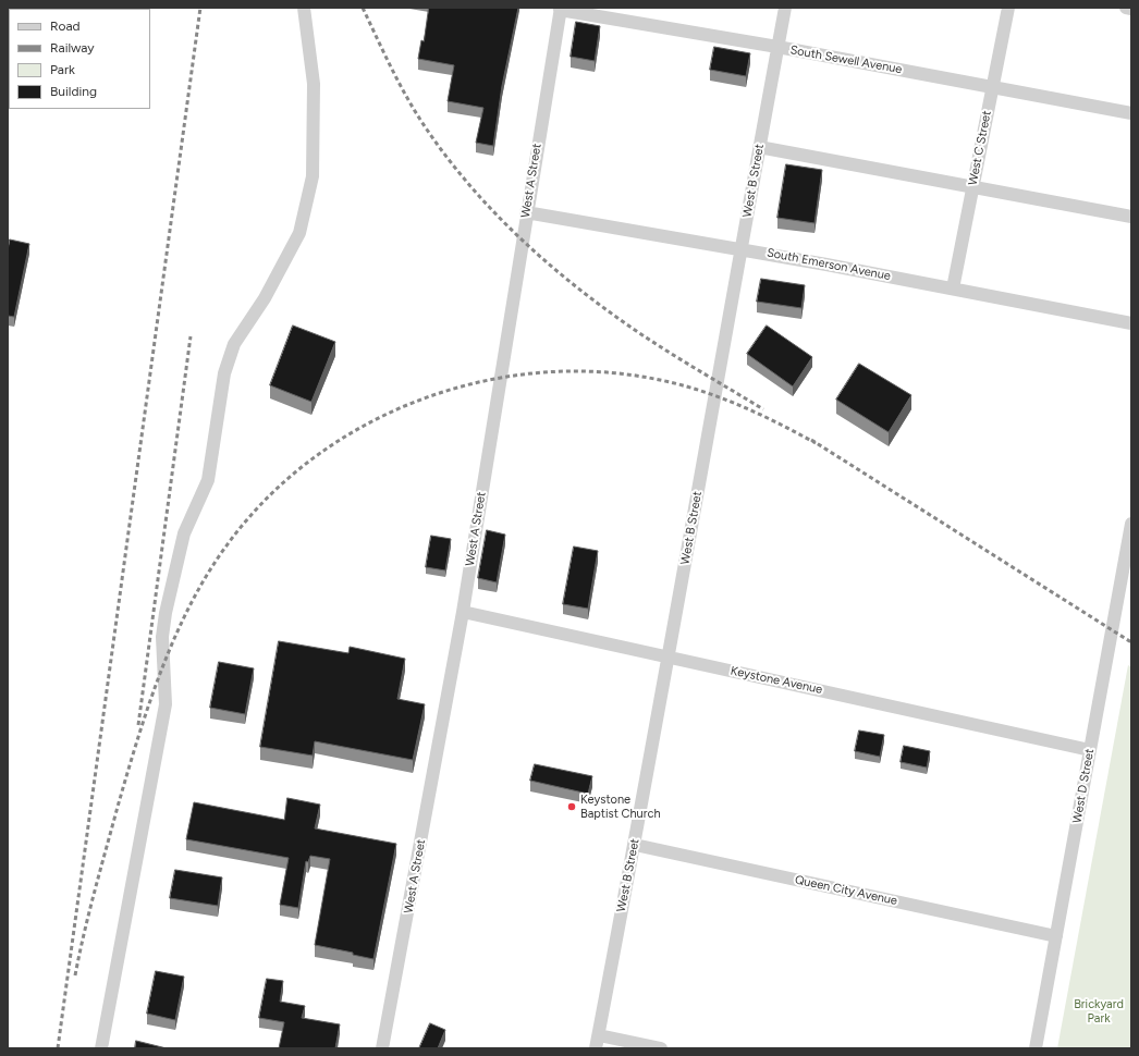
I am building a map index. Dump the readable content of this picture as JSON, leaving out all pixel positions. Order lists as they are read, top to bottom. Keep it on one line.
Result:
{"streets":{"street":["South Sewell Avenue","West C Street","West A Street","West B Street","South Emerson Avenue","Keystone Avenue","West D Street","Queen City Avenue"]},"crossings":[["South Sewell Avenue","West C Street"],["South Sewell Avenue","West A Street"],["South Sewell Avenue","West B Street"],["West C Street","South Emerson Avenue"],["West A Street","South Emerson Avenue"],["West A Street","Keystone Avenue"],["West B Street","South Emerson Avenue"],["West B Street","Keystone Avenue"],["West B Street","Queen City Avenue"],["Keystone Avenue","West D Street"],["West D Street","Queen City Avenue"]],"parks":["Brickyard Park"],"places":["Keystone Baptist Church"],"legend":["Road","Railway","Park","Building"]}
